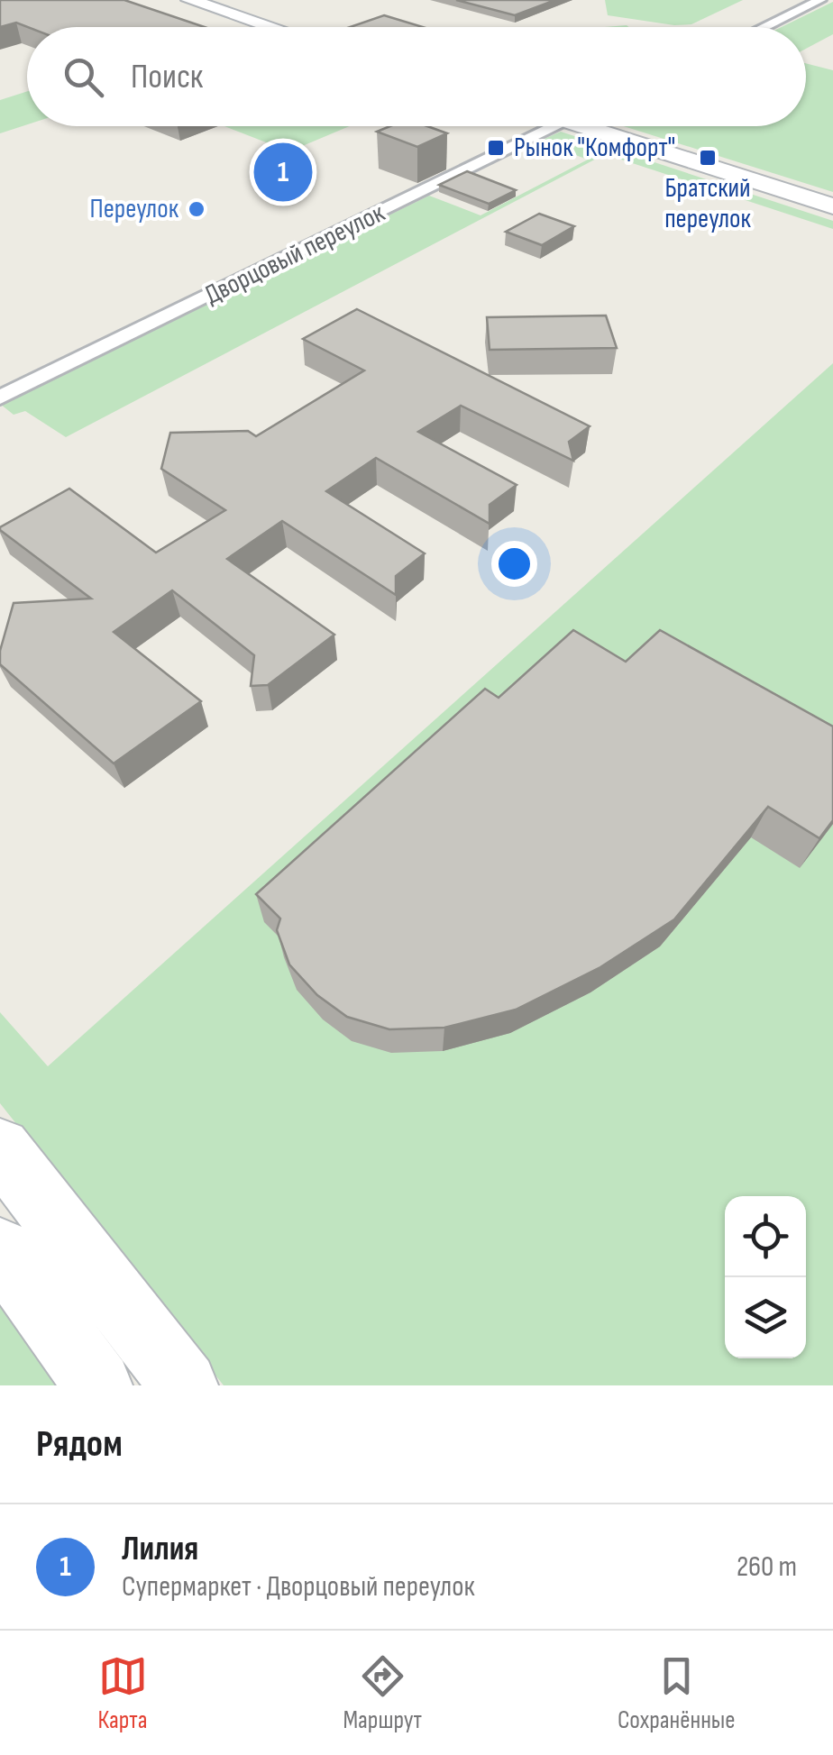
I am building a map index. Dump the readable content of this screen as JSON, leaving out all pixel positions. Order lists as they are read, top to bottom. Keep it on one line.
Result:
{"streets":{"street":["Дворцовый переулок"]},"places":{"transit":["Рынок \"Комфорт\"","Братский переулок"],"other":["Переулок"]},"page":{"search":"Поиск","pins":"1","heading":"Рядом","list":[{"mark":"1","name":"Лилия","note":"Супермаркет · Дворцовый переулок","value":"260 m"}],"nav":["Карта","Маршрут","Сохранённые"]}}
